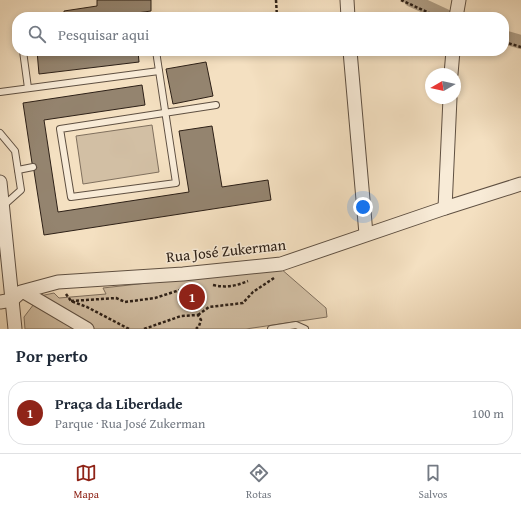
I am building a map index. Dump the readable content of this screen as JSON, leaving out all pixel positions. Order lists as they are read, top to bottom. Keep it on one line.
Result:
{"streets":{"street":["Rua José Zukerman"]},"north":"left","page":{"search":"Pesquisar aqui","pins":"1","heading":"Por perto","list":[{"mark":"1","name":"Praça da Liberdade","note":"Parque · Rua José Zukerman","value":"100 m"}],"nav":["Mapa","Rotas","Salvos"]}}
